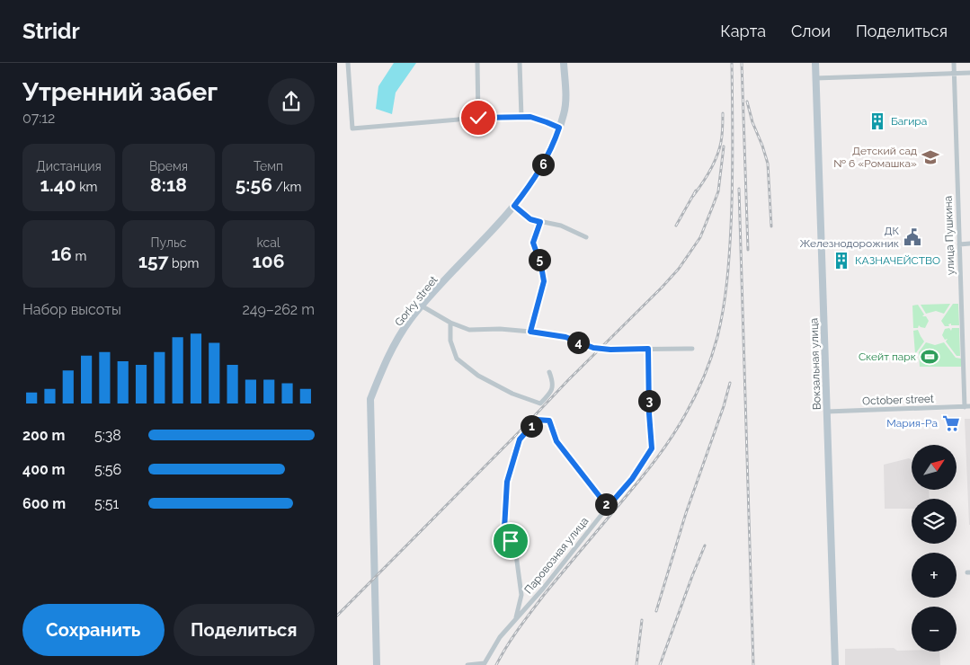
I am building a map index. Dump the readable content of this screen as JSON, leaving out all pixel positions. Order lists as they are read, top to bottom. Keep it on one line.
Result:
{"streets":{"main road":["Gorky street","Вокзальная улица"],"street":["улица Пушкина","October street","Паровозная улица"]},"crossings":[["улица Пушкина","October street"],["Вокзальная улица","October street"]],"places":{"building":["Багира","КАЗНАЧЕЙСТВО"],"school or university":["Детский сад № 6 «Ромашка»"],"public building":["ДК Железнодорожник"],"sports":["Скейт парк"],"supermarket":["Мария-Ра"]},"north":"top right","page":{"header":"Stridr","nav":["Карта","Слои","Поделиться"],"heading":["Утренний забег","07:12"],"stats":[["Дистанция","1.40 km"],["Время","8:18"],["Темп","5:56 /km"],["16 m"],["Пульс","157 bpm"],["kcal","106"]],"pins":["6","5","4","3","1","2"],"chart":["Набор высоты","249–262 m"],"list":[{"name":"200 m","note":"5:38"},{"name":"400 m","note":"5:56"},{"name":"600 m","note":"5:51"}],"map_buttons":["+","−"],"buttons":["Сохранить","Поделиться"]}}
